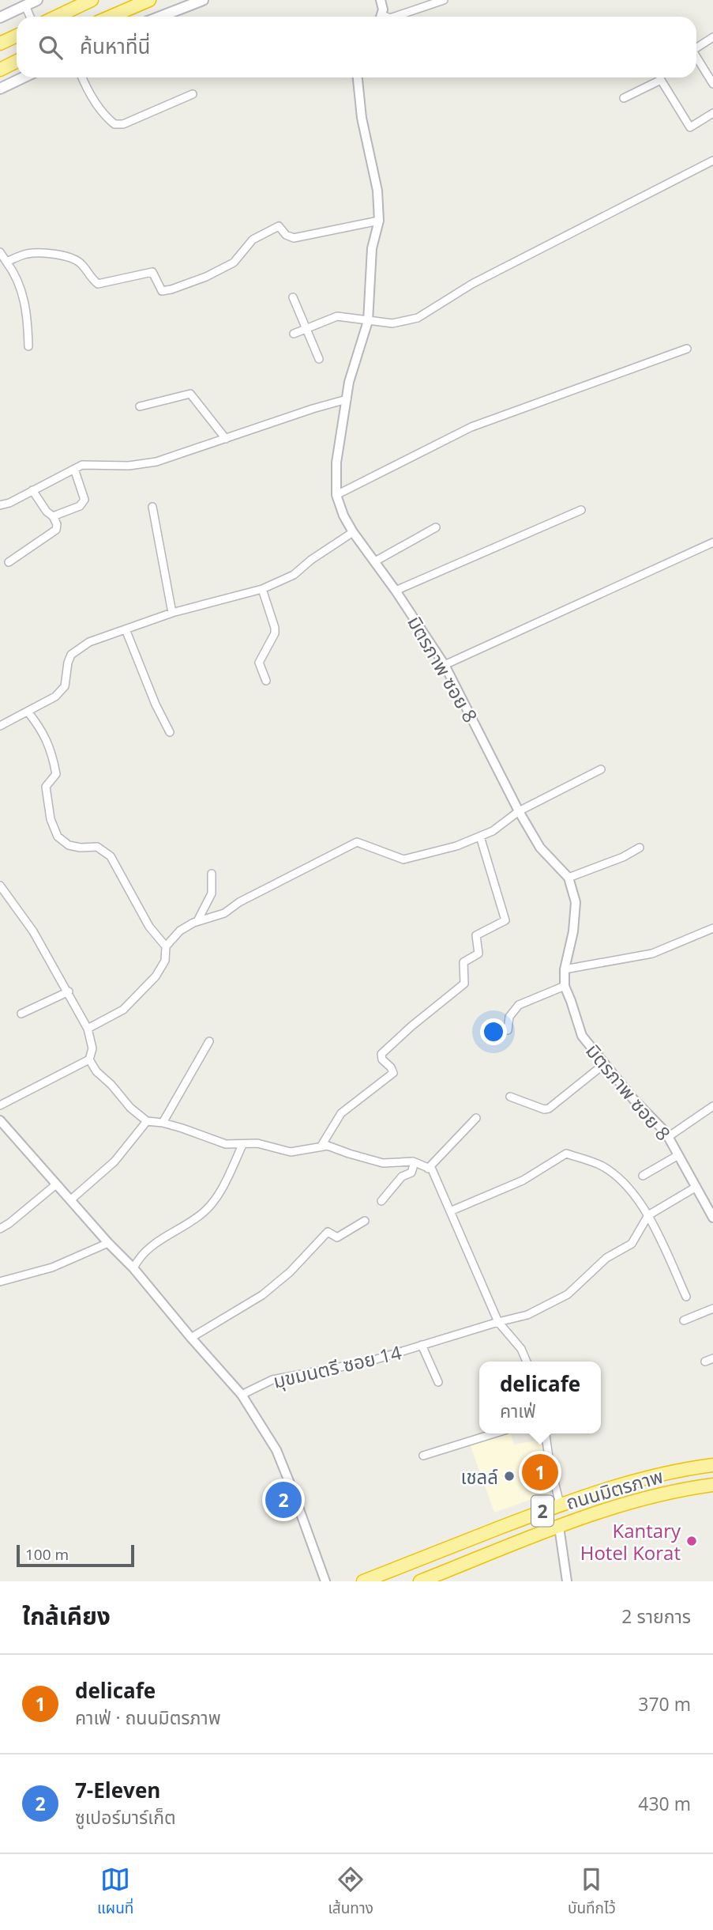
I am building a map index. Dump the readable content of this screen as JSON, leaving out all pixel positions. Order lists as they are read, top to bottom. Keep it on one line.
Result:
{"streets":{"highway":["ถนนมิตรภาพ","2"],"street":["มิตรภาพ ซอย 8","มุขมนตรี ซอย 14"]},"places":["เชลล์","Kantary Hotel Korat"],"scale_bar":"100 m","page":{"search":"ค้นหาที่นี่","popup":["delicafe","คาเฟ่"],"pins":["1","2"],"scale":"100 m","heading":["ใกล้เคียง","2 รายการ"],"list":[{"mark":"1","name":"delicafe","note":"คาเฟ่ · ถนนมิตรภาพ","value":"370 m"},{"mark":"2","name":"7-Eleven","note":"ซูเปอร์มาร์เก็ต","value":"430 m"}],"nav":["แผนที่","เส้นทาง","บันทึกไว้"]}}
